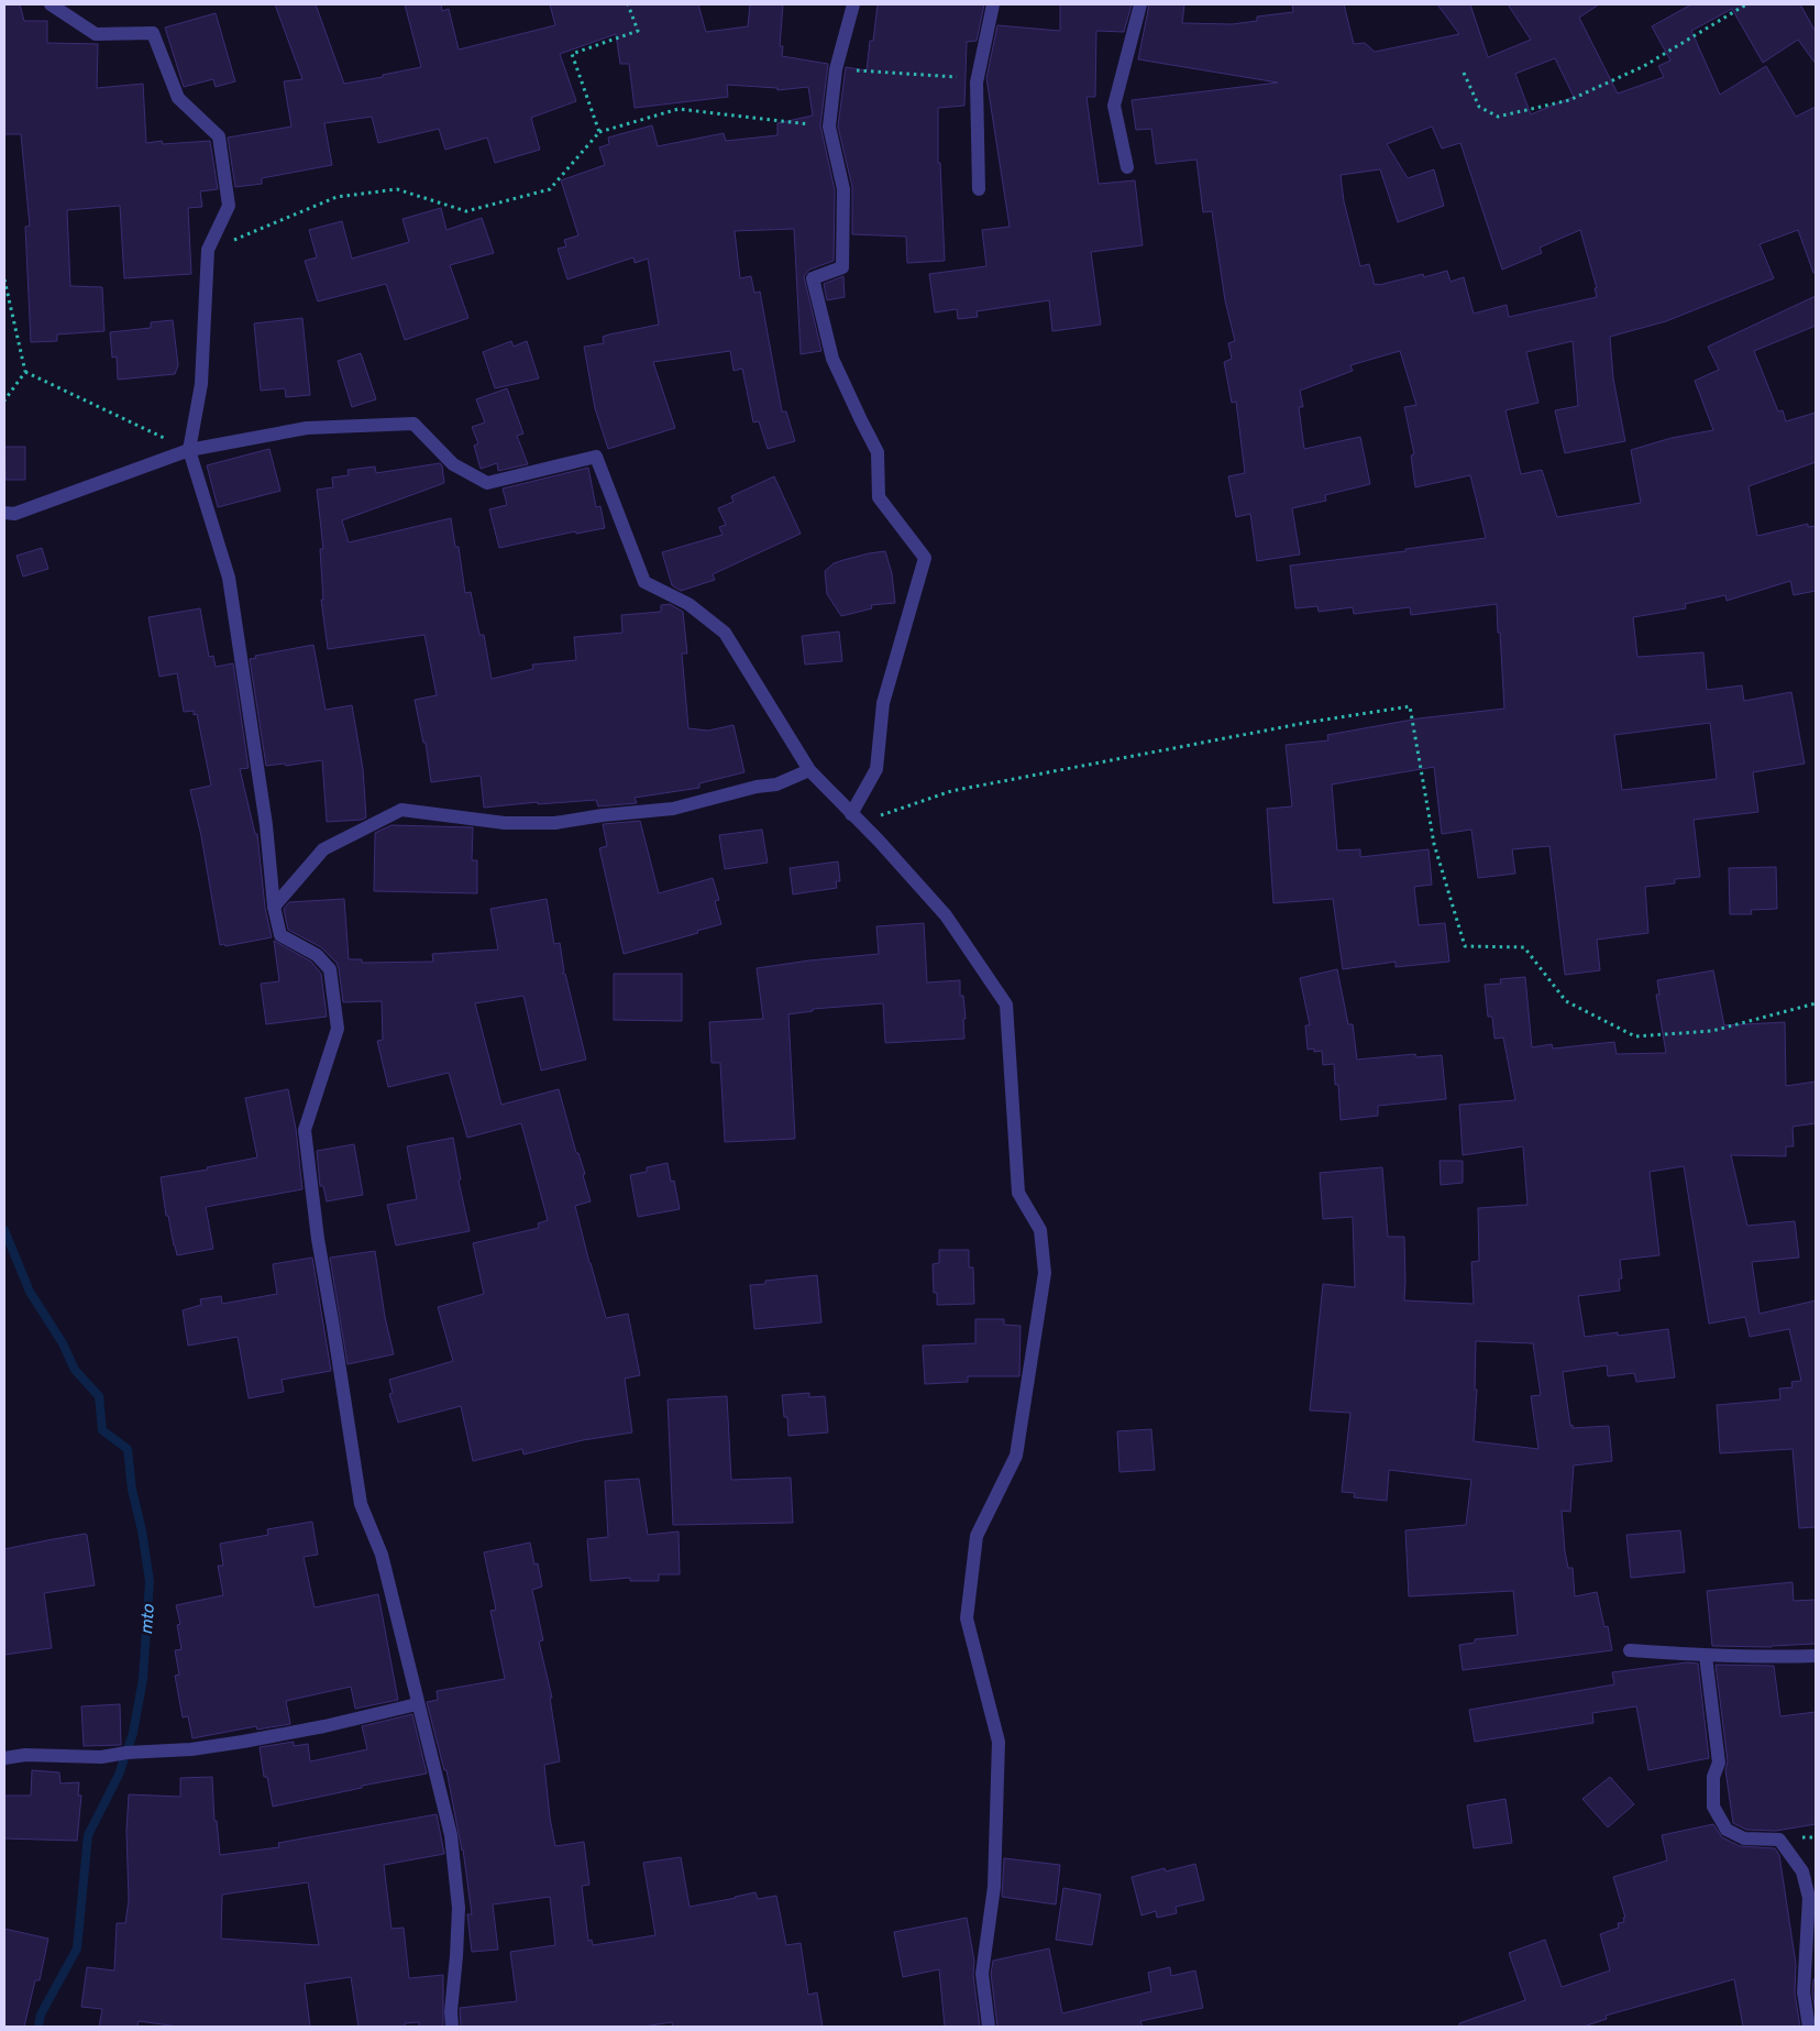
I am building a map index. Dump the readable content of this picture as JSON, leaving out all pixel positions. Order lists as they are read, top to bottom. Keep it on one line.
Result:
{"water":["mto"]}
